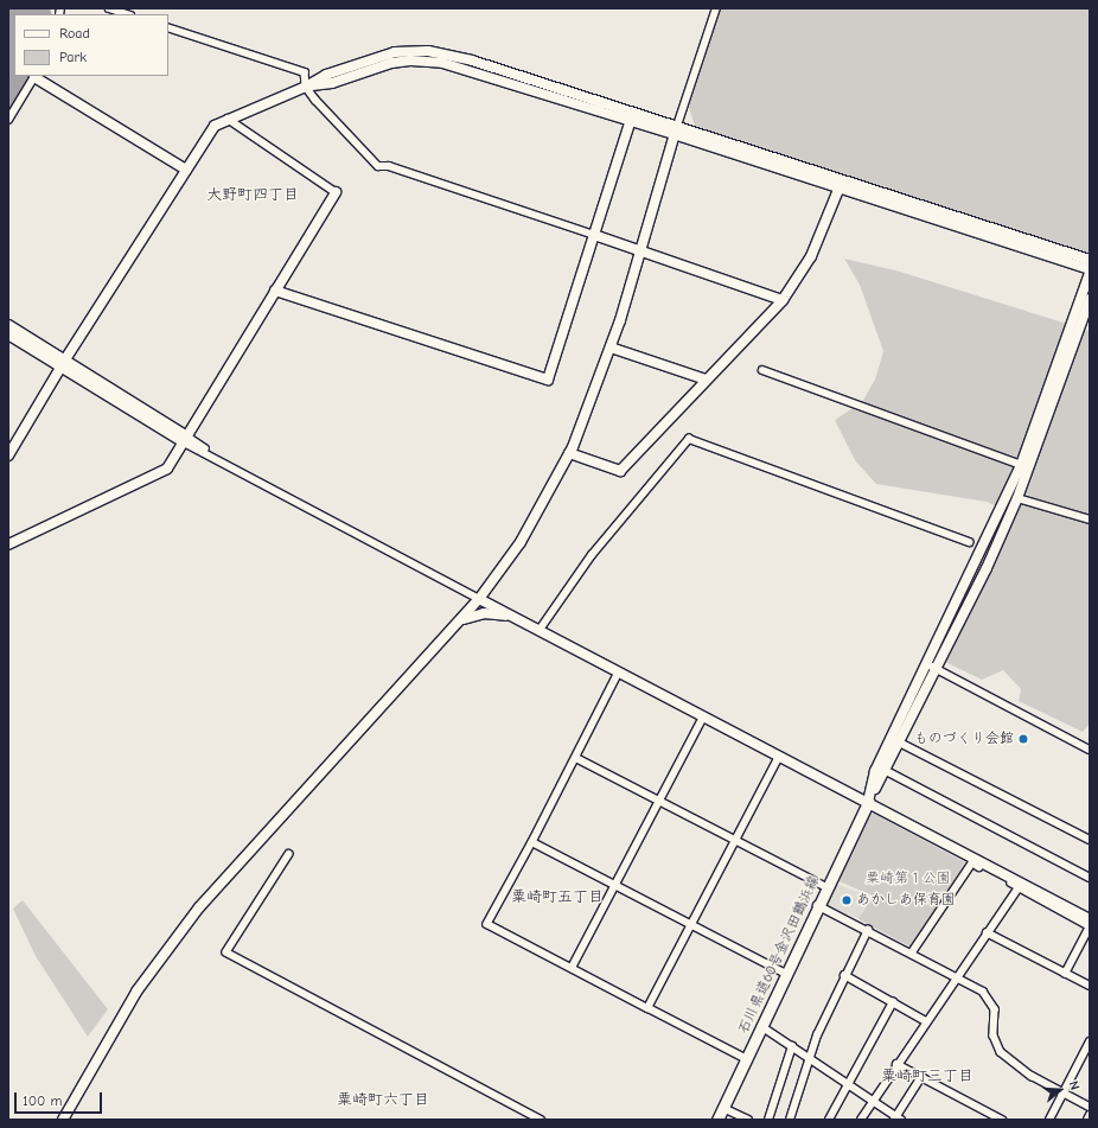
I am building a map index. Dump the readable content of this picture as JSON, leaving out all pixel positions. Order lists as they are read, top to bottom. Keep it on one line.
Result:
{"streets":{"main road":["石川県道60号金沢田鶴浜線"]},"districts":["大野町四丁目","粟崎町五丁目","粟崎町三丁目","粟崎町六丁目"],"parks":["粟崎第１公園"],"places":["ものづくり会館","あかしあ保育園"],"legend":["Road","Park"],"scale_bar":"100 m","north":"right"}
